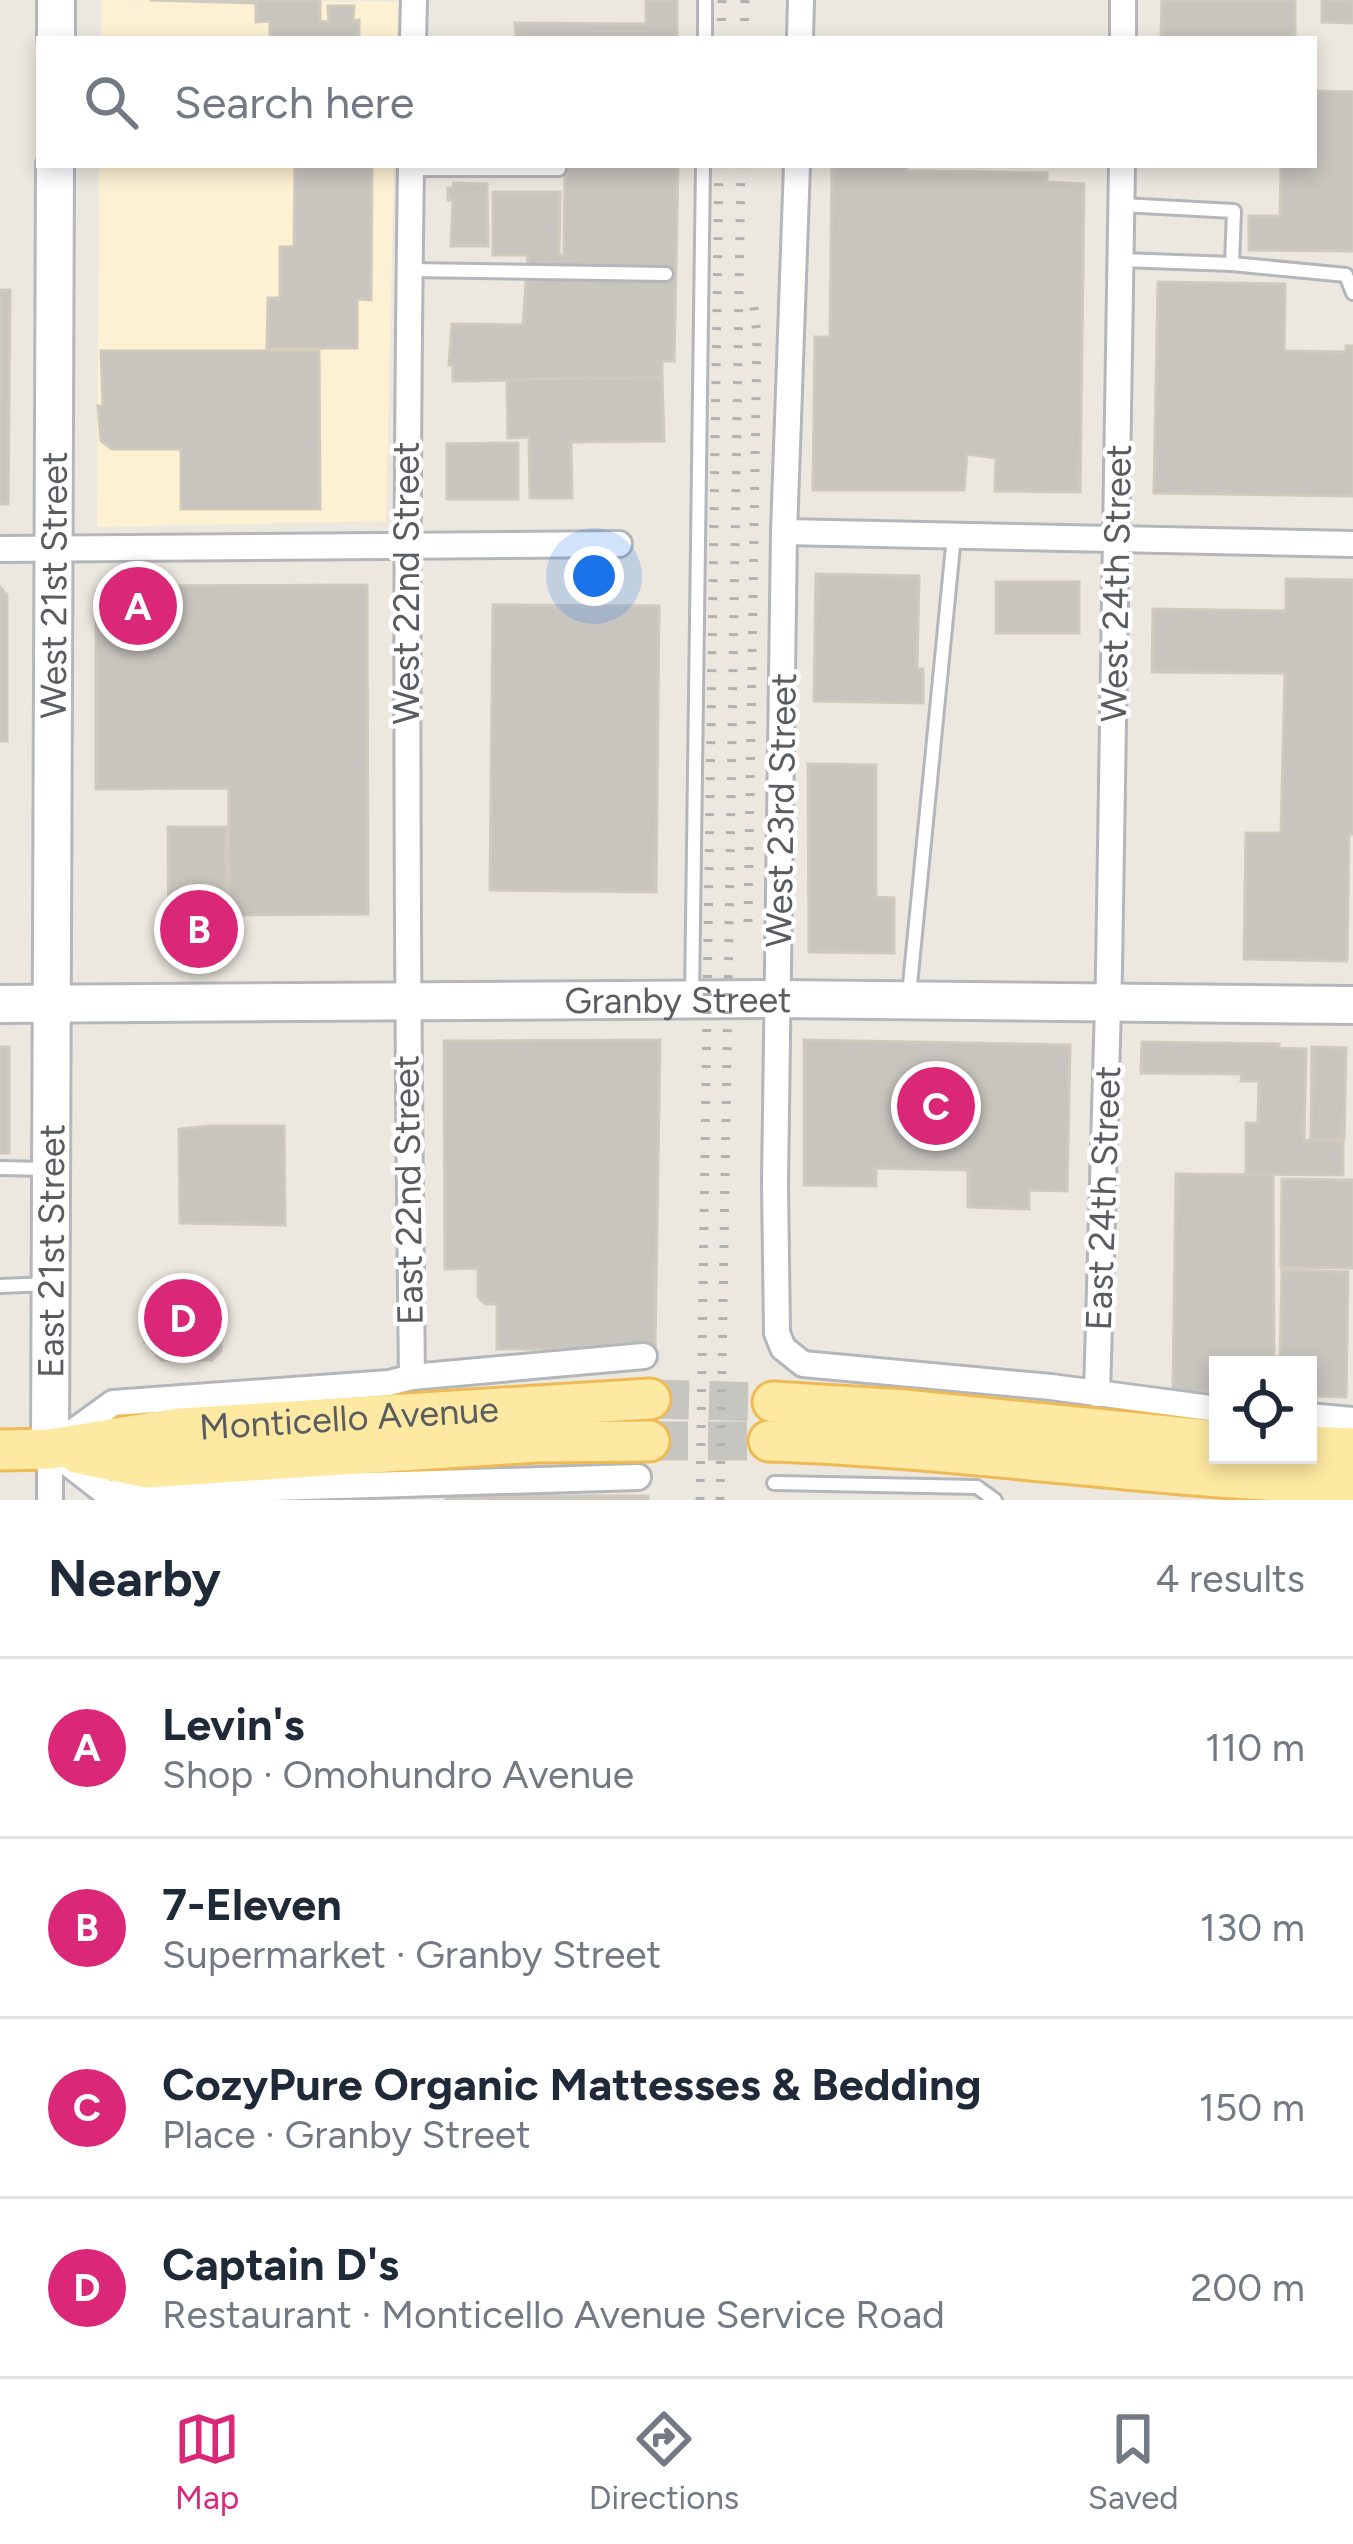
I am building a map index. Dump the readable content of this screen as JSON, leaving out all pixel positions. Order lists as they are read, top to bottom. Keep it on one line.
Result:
{"streets":{"main road":["Monticello Avenue"],"street":["West 22nd Street","West 24th Street","West 21st Street","West 23rd Street","Granby Street","East 22nd Street","East 24th Street","East 21st Street"]},"crossings":[["West 22nd Street","Granby Street"],["West 22nd Street","East 22nd Street"],["West 24th Street","Granby Street"],["West 24th Street","East 24th Street"],["West 21st Street","Granby Street"],["West 21st Street","East 21st Street"],["West 23rd Street","Granby Street"],["West 23rd Street","East 24th Street"],["Granby Street","East 22nd Street"],["Granby Street","East 24th Street"],["Granby Street","East 21st Street"],["East 21st Street","Monticello Avenue"]],"page":{"search":"Search here","pins":["A","B","C","D"],"heading":["Nearby","4 results"],"list":[{"mark":"A","name":"Levin's","note":"Shop · Omohundro Avenue","value":"110 m"},{"mark":"B","name":"7-Eleven","note":"Supermarket · Granby Street","value":"130 m"},{"mark":"C","name":"CozyPure Organic Mattesses & Bedding","note":"Place · Granby Street","value":"150 m"},{"mark":"D","name":"Captain D's","note":"Restaurant · Monticello Avenue Service Road","value":"200 m"}],"nav":["Map","Directions","Saved"]}}
